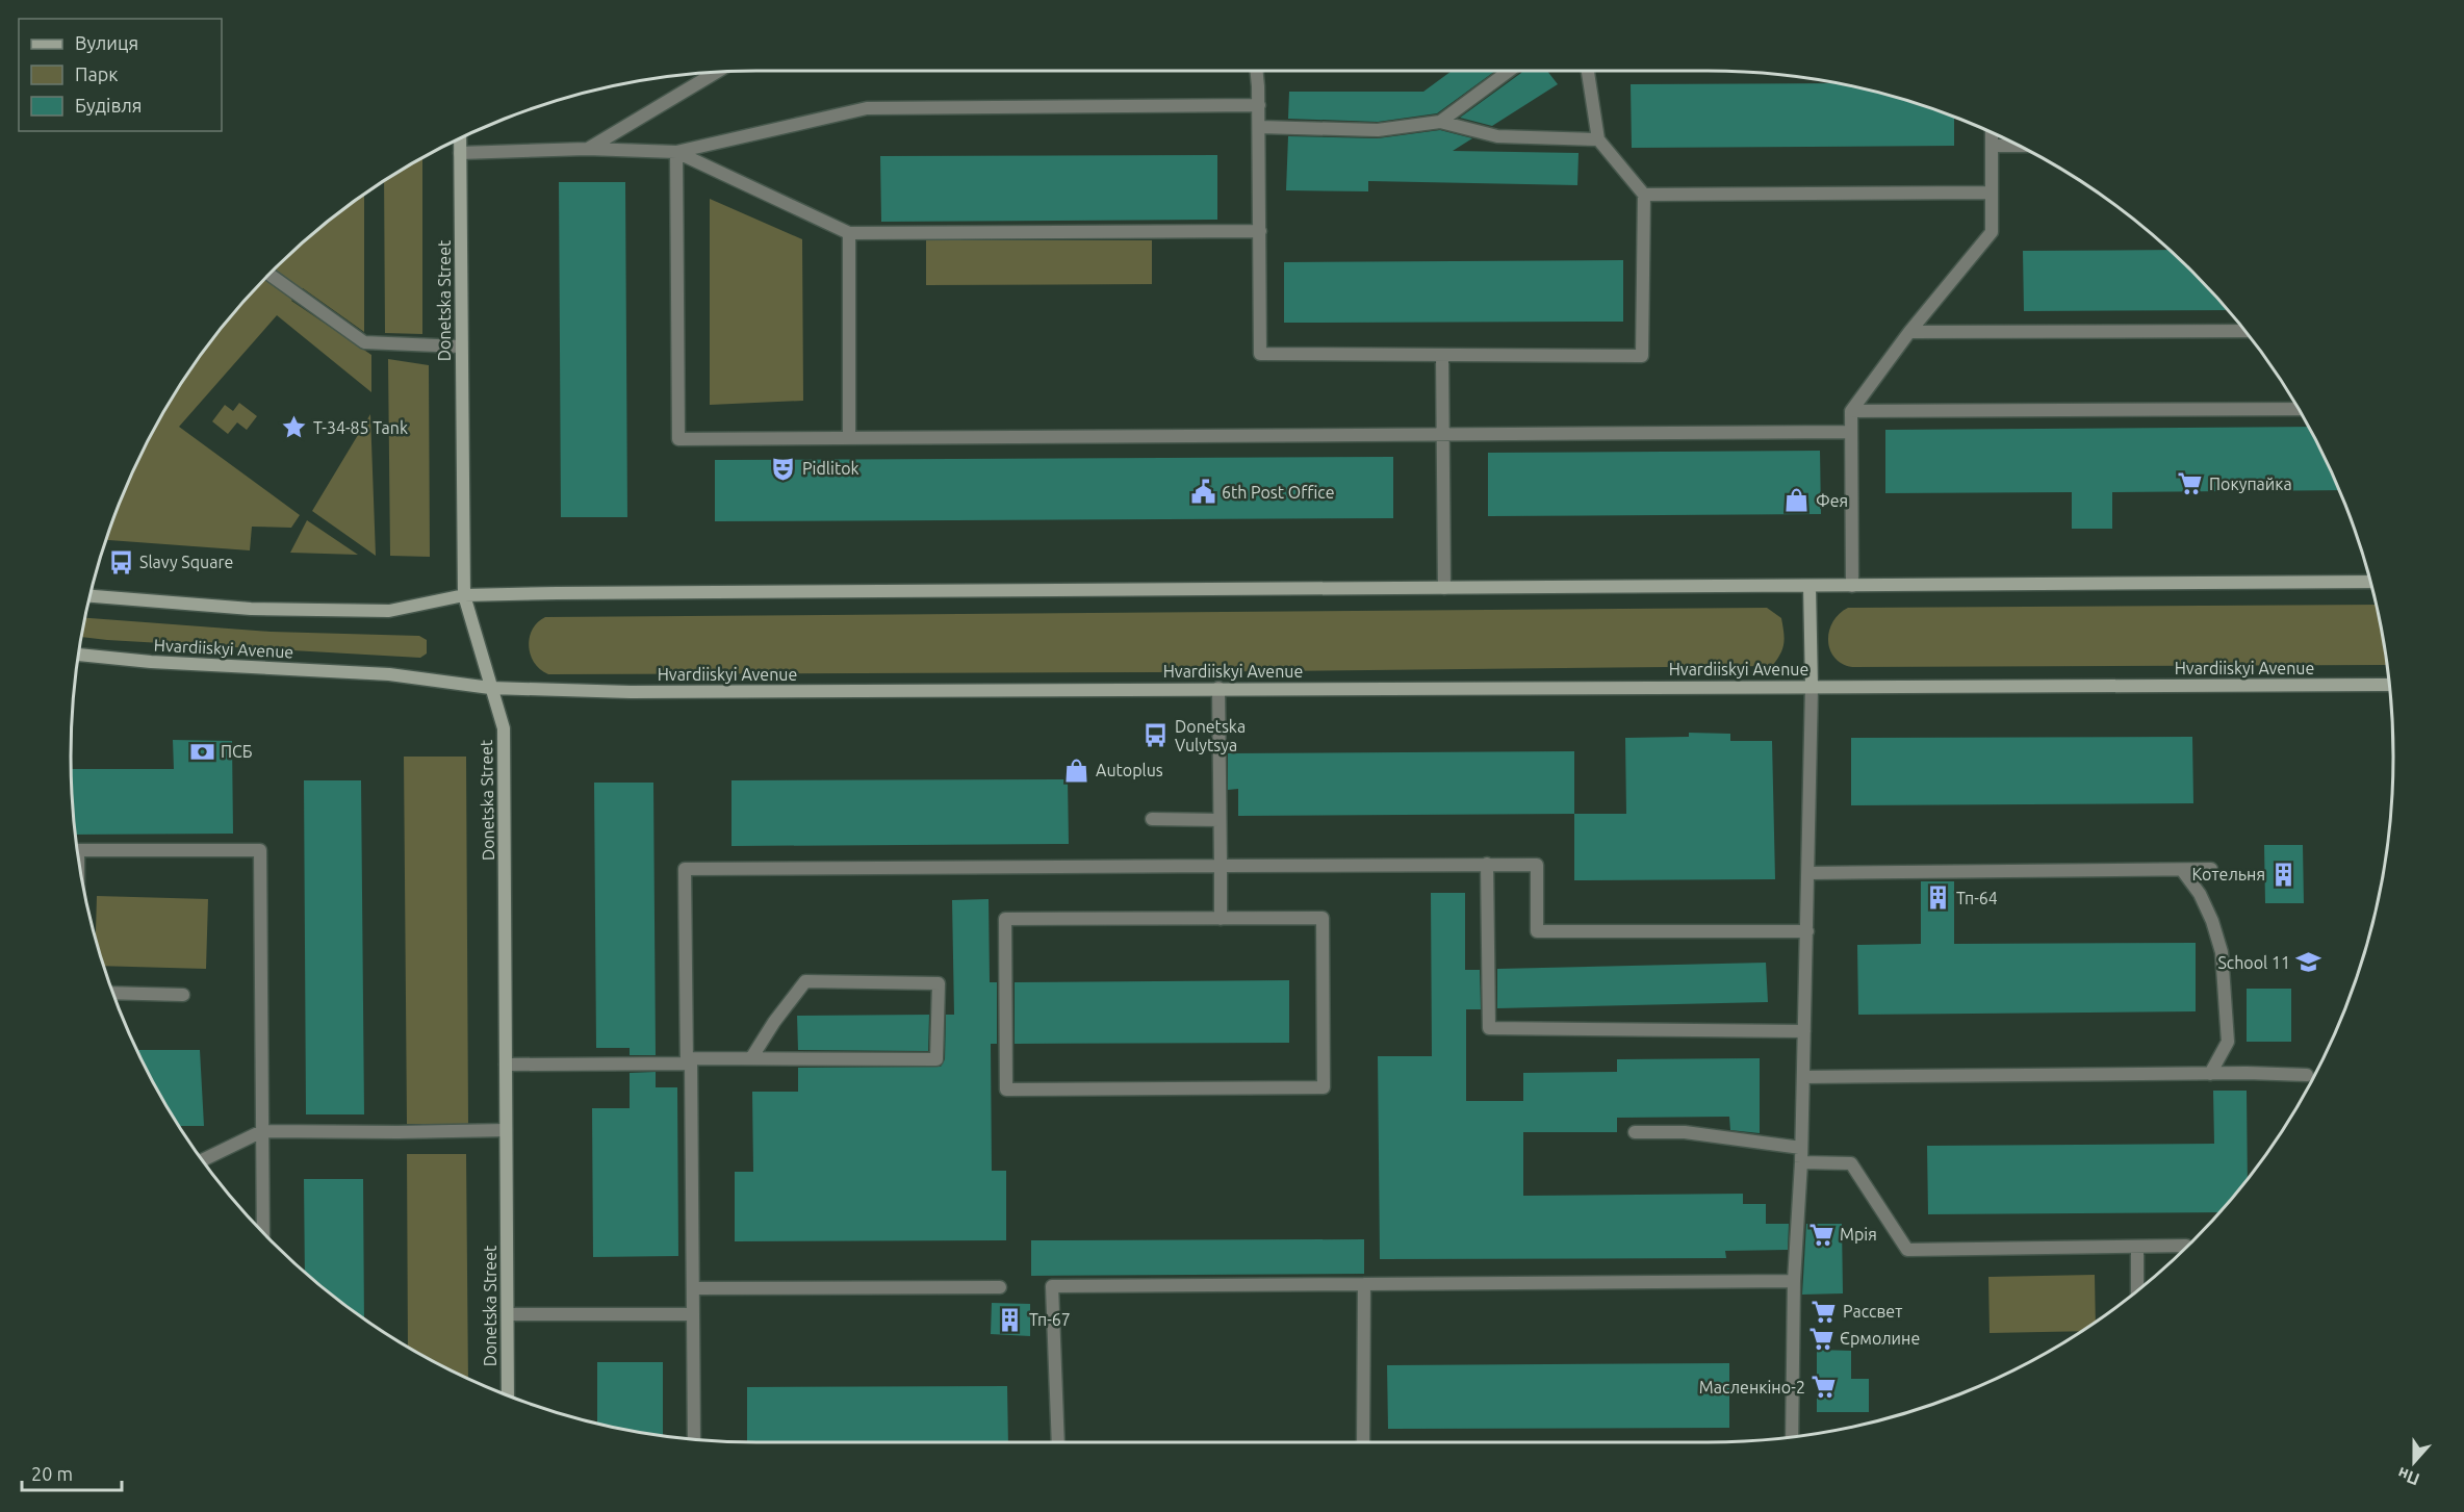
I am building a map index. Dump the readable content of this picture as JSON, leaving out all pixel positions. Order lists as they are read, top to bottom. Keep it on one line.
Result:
{"streets":{"main road":["Donetska Street","Hvardiiskyi Avenue"]},"crossings":[["Donetska Street","Hvardiiskyi Avenue"]],"places":{"place":["T-34-85 Tank"],"theatre":["Pidlitok"],"supermarket":["Покупайка","Мрія","Рассвет","Єрмолине","Масленкіно-2"],"public building":["6th Post Office"],"shop":["Фея","Autoplus"],"bus stop":["Slavy Square","Donetska Vulytsya"],"bank":["ПСБ"],"building":["Котельня","Тп-64","Тп-67"],"school or university":["School 11"]},"legend":["Вулиця","Парк","Будівля"],"scale_bar":"20 m","north":"bottom"}
